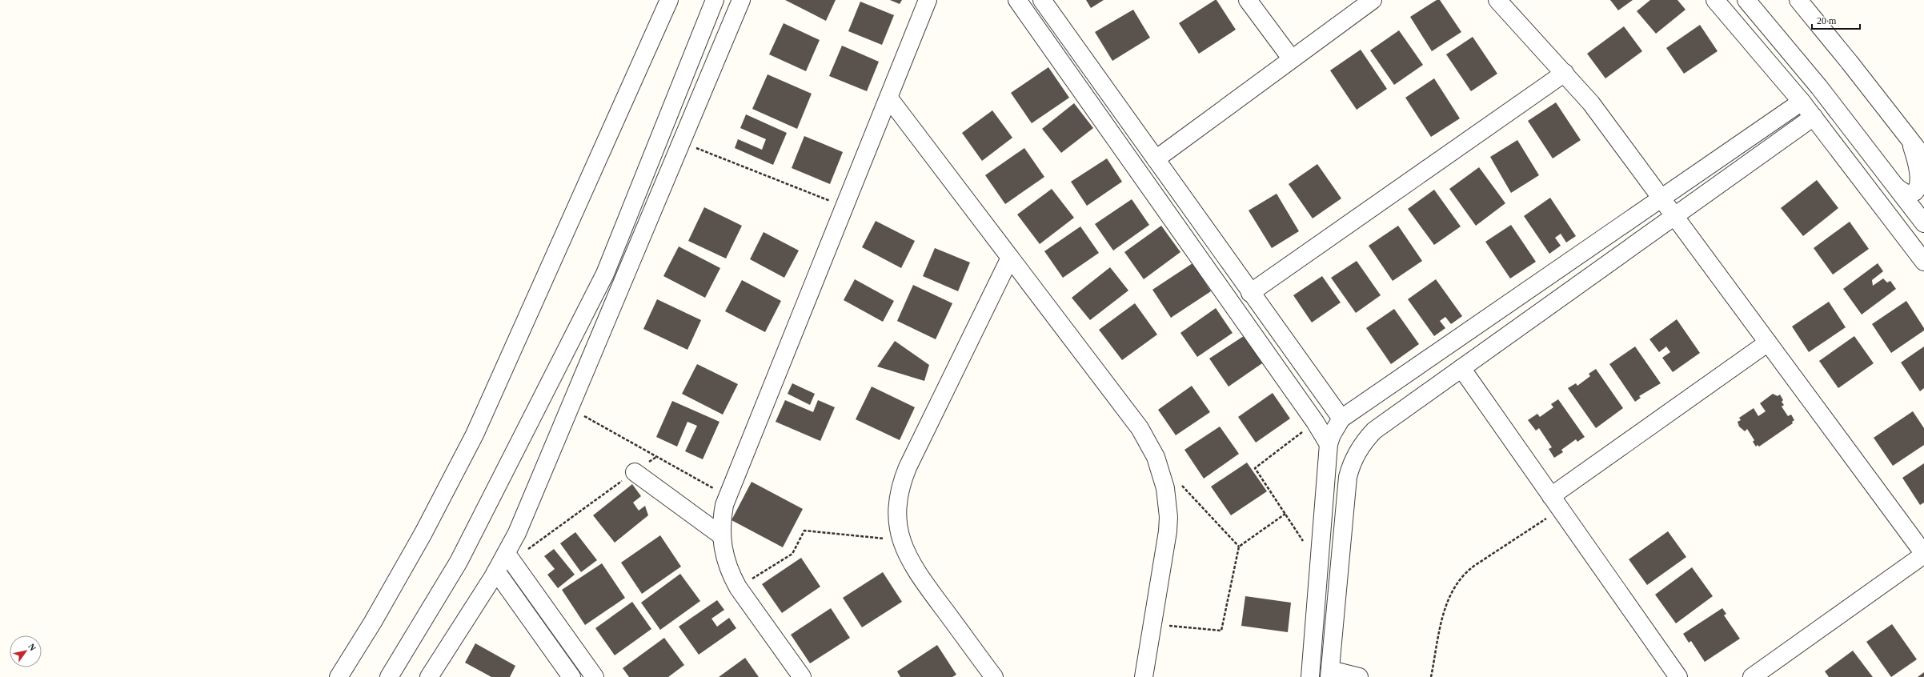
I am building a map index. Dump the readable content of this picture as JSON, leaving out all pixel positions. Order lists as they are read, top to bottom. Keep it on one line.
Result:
{"scale_bar":"20 m","north":"top right"}
